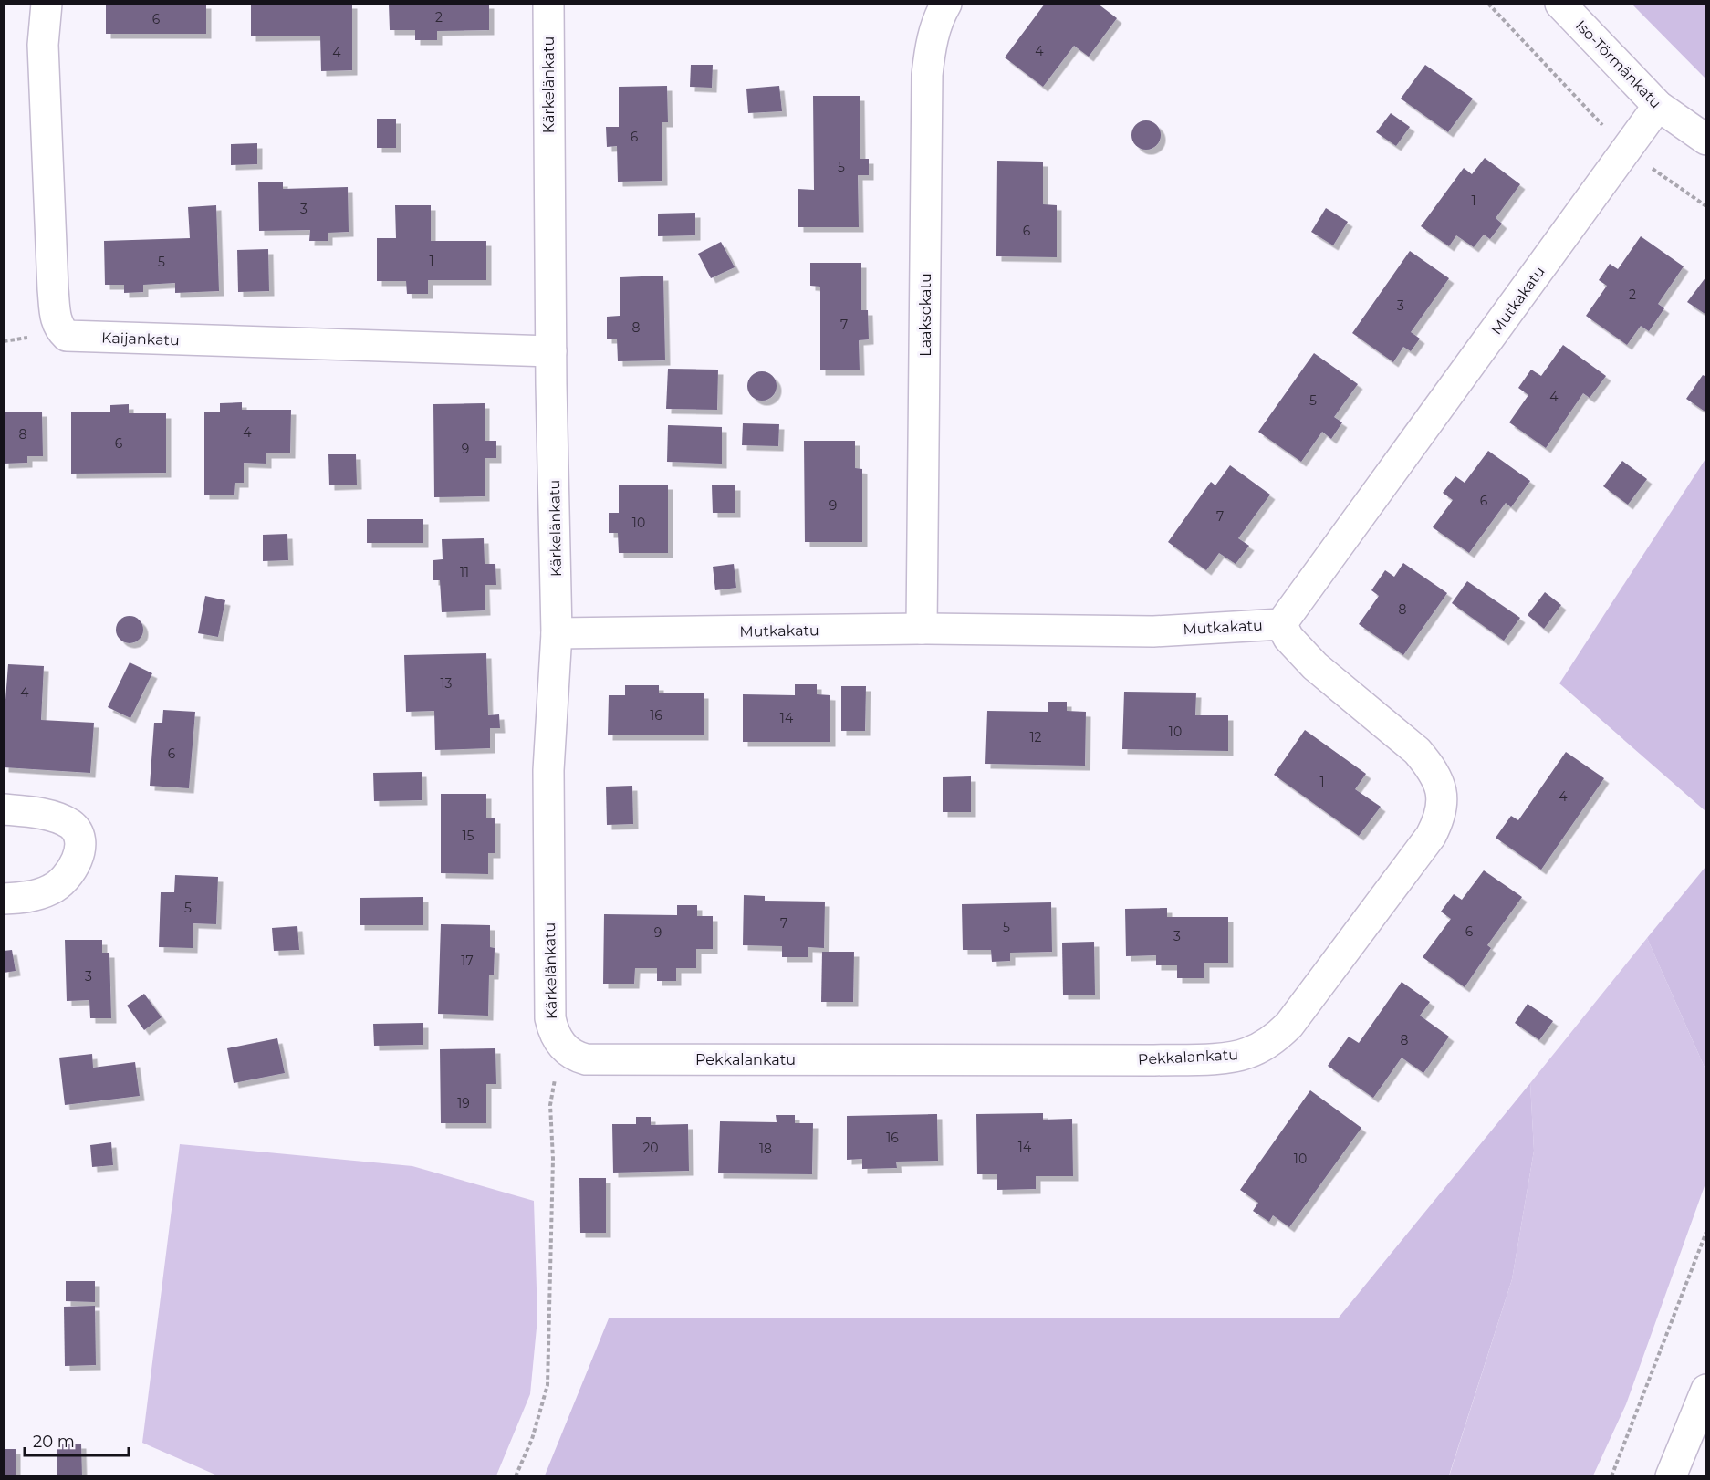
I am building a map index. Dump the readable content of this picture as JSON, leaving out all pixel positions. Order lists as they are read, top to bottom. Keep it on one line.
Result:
{"streets":{"street":["Iso-Törmänkatu","Kärkelänkatu","Mutkakatu","Laaksokatu","Kaijankatu","Pekkalankatu"]},"crossings":[["Iso-Törmänkatu","Mutkakatu"],["Kärkelänkatu","Mutkakatu"],["Kärkelänkatu","Kaijankatu"],["Kärkelänkatu","Pekkalankatu"],["Mutkakatu","Laaksokatu"],["Mutkakatu","Pekkalankatu"]],"house_numbers":["2","6","4","4","6","5","1","3","6","1","5","2","3","7","8","4","5","4","8","6","9","6","9","7","10","11","8","13","4","16","14","10","12","6","1","4","15","5","7","5","6","9","3","17","3","8","19","16","14","20","18","10"],"scale_bar":"20 m"}
